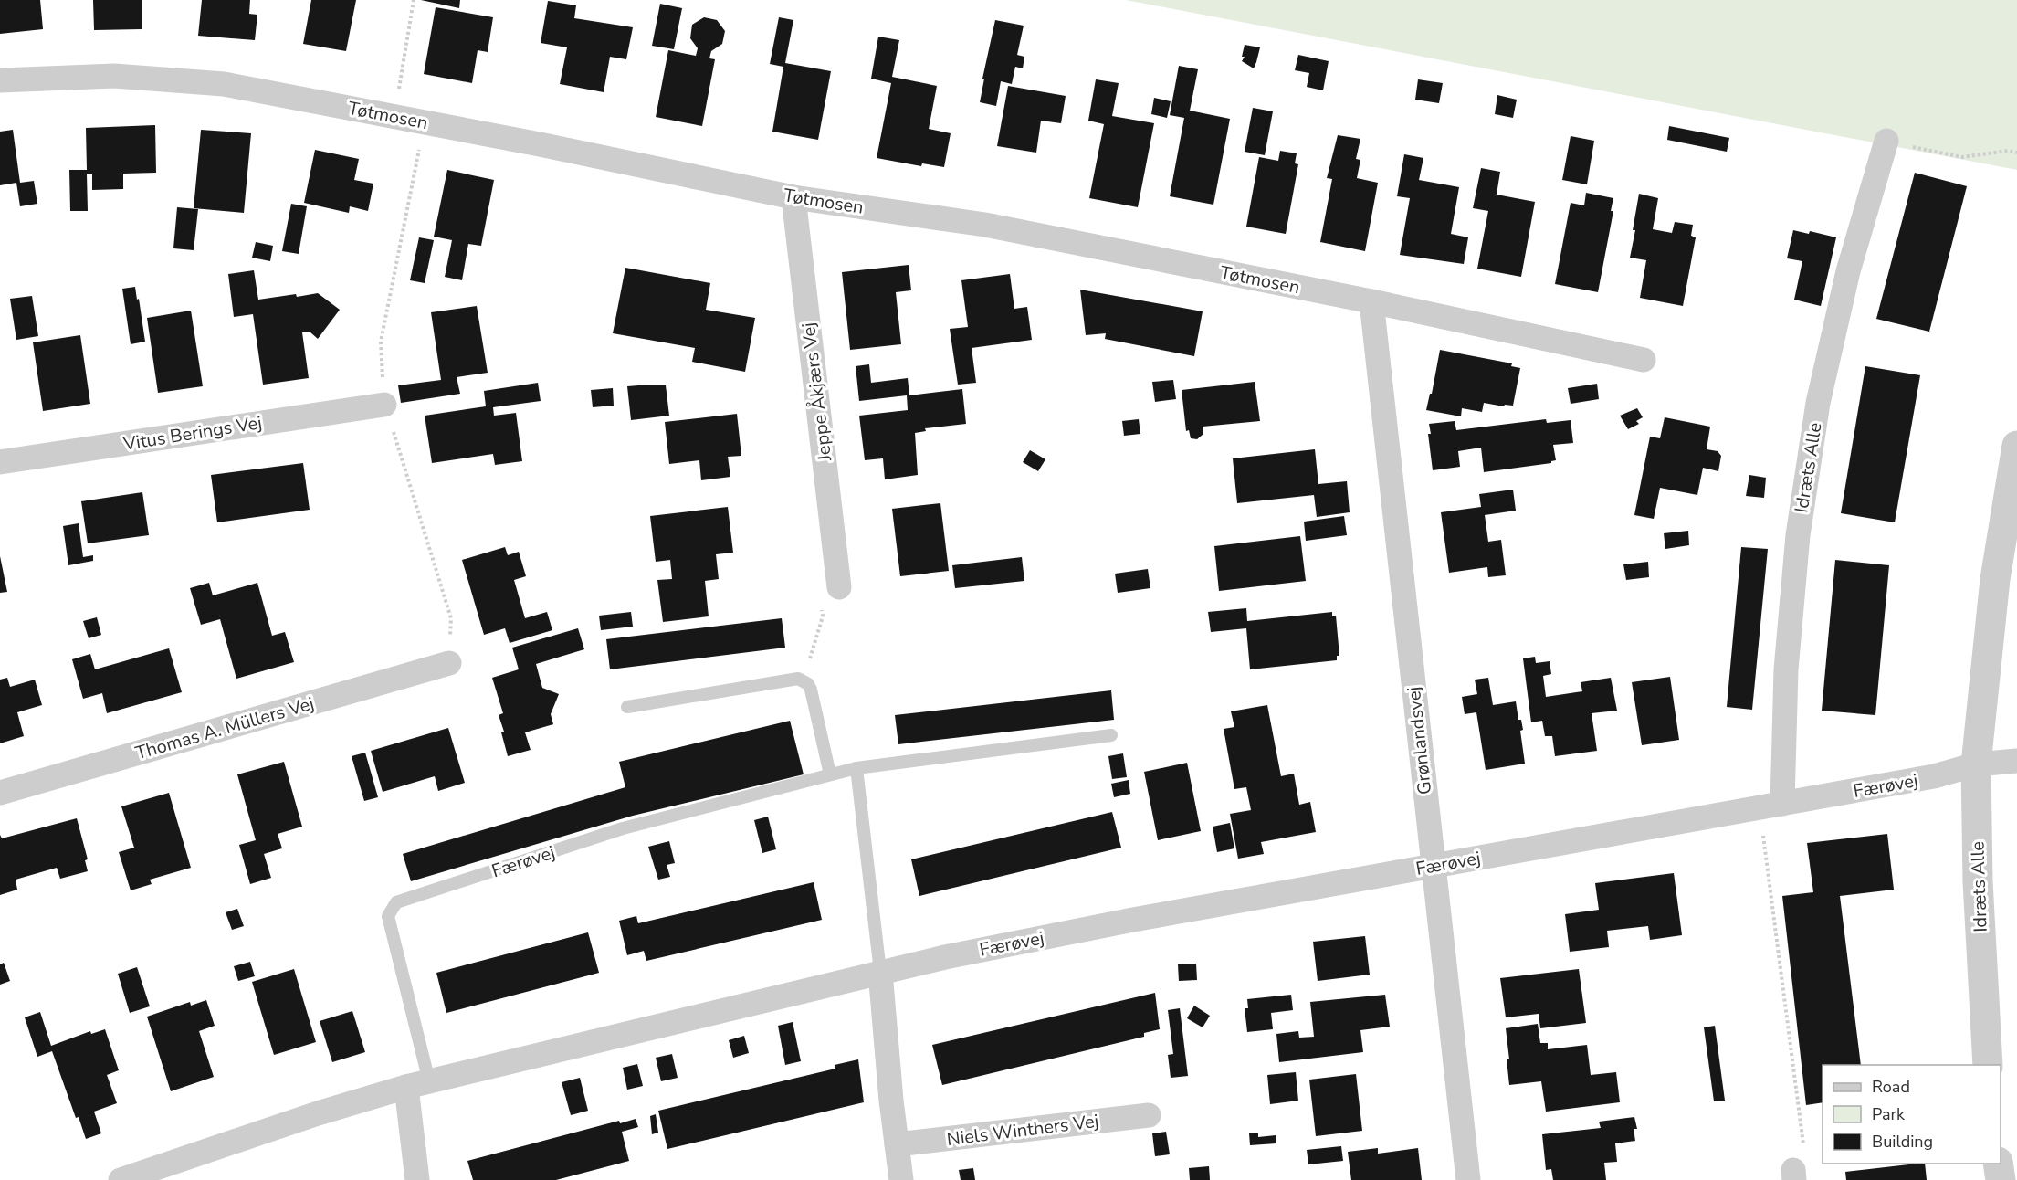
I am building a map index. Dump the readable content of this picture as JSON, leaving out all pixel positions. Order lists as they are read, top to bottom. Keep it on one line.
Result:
{"streets":{"street":["Tøtmosen","Jeppe Åkjærs Vej","Vitus Berings Vej","Idræts Alle","Thomas A. Müllers Vej","Grønlandsvej","Færøvej","Niels Winthers Vej"]},"crossings":[["Tøtmosen","Jeppe Åkjærs Vej"],["Tøtmosen","Grønlandsvej"],["Idræts Alle","Færøvej"],["Grønlandsvej","Færøvej"]],"legend":["Road","Park","Building"]}
